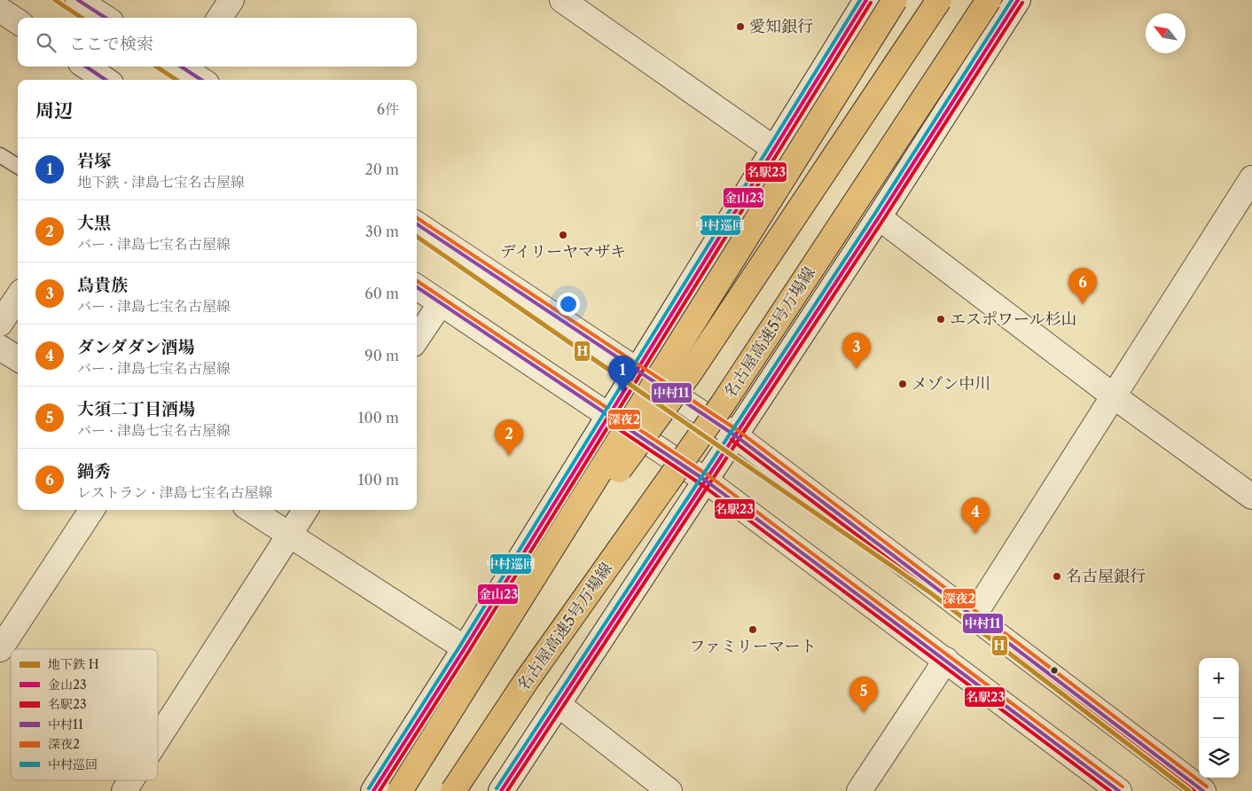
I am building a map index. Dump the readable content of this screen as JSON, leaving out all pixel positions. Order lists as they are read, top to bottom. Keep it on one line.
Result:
{"streets":{"highway":["名古屋高速5号万場線"]},"places":["愛知銀行","デイリーヤマザキ","エスポワール杉山","メゾン中川","名古屋銀行","ファミリーマート"],"lines":["metro line H","transit line 金山23","transit line 中村11","transit line 中村巡回","transit line 名駅23","transit line 深夜2"],"legend":["地下鉄 H","金山23","名駅23","中村11","深夜2","中村巡回"],"north":"top left","page":{"search":"ここで検索","heading":["周辺","6件"],"list":[{"mark":"1","name":"岩塚","note":"地下鉄 · 津島七宝名古屋線","value":"20 m"},{"mark":"2","name":"大黒","note":"バー · 津島七宝名古屋線","value":"30 m"},{"mark":"3","name":"鳥貴族","note":"バー · 津島七宝名古屋線","value":"60 m"},{"mark":"4","name":"ダンダダン酒場","note":"バー · 津島七宝名古屋線","value":"90 m"},{"mark":"5","name":"大須二丁目酒場","note":"バー · 津島七宝名古屋線","value":"100 m"},{"mark":"6","name":"鍋秀","note":"レストラン · 津島七宝名古屋線","value":"100 m"}],"pins":["6","3","1","2","4","5"],"map_buttons":["+","−"]}}
